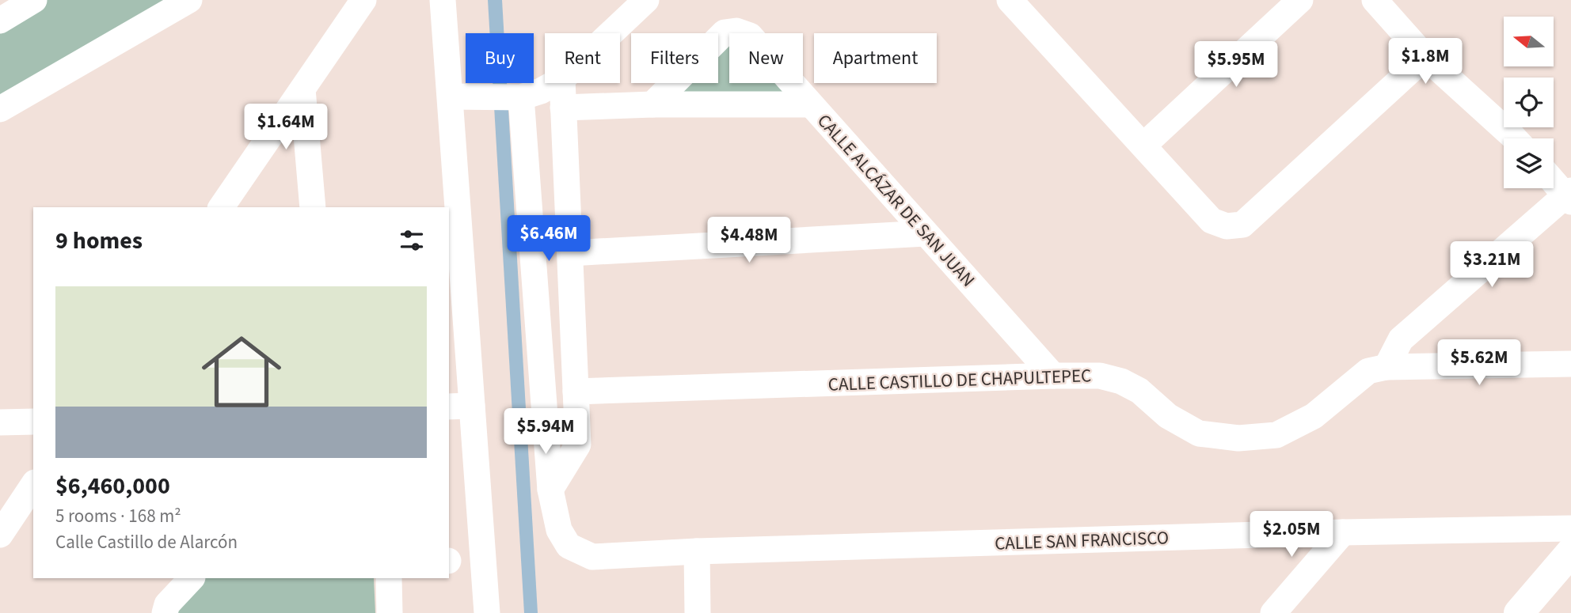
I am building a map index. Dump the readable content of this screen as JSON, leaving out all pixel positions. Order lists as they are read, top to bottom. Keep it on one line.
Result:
{"streets":{"street":["CALLE ALCÁZAR DE SAN JUAN","CALLE CASTILLO DE CHAPULTEPEC","CALLE SAN FRANCISCO"]},"crossings":[["CALLE ALCÁZAR DE SAN JUAN","CALLE CASTILLO DE CHAPULTEPEC"]],"north":"left","page":{"chip":["Buy","Rent","Filters","New","Apartment"],"price":["$1.8M","$5.95M","$1.64M","$6.46M","$4.48M","$3.21M","$5.62M","$5.94M","$2.05M"],"heading":"9 homes","list":[{"name":"$6,460,000","note":"5 rooms · 168 m² · Calle Castillo de Alarcón"}]}}
